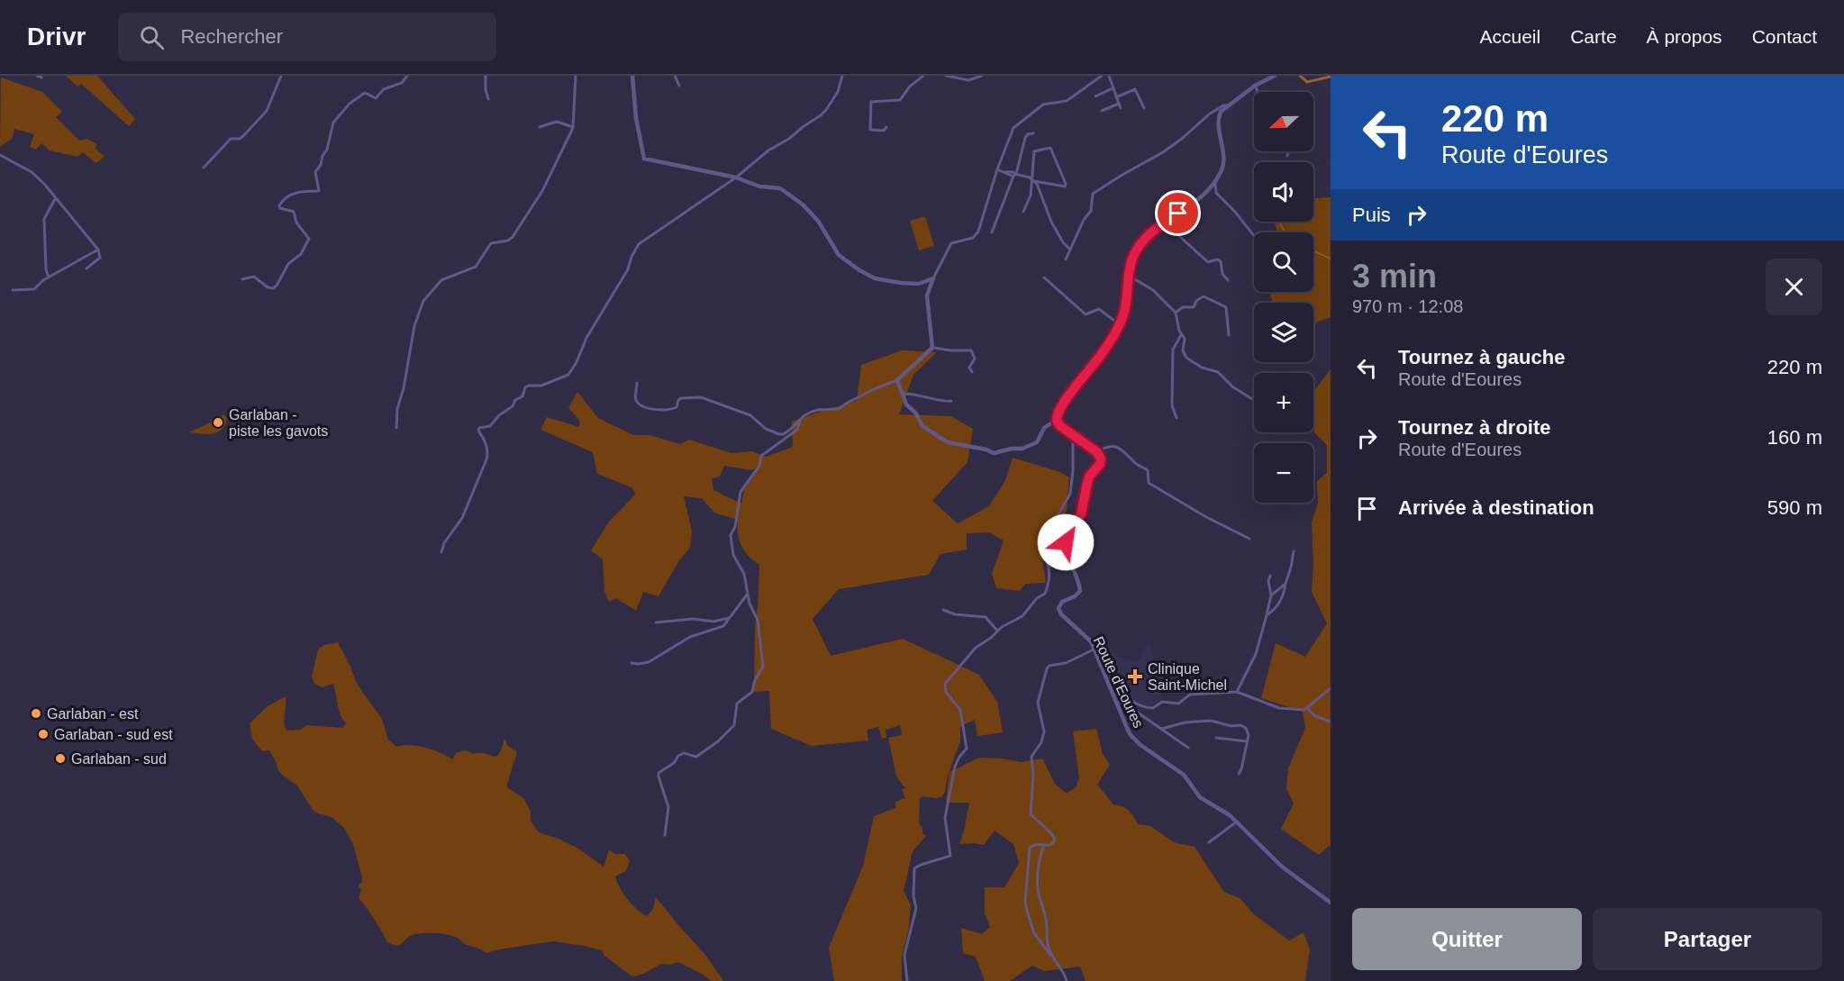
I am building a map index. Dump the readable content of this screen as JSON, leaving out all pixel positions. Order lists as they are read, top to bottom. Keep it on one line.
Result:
{"streets":{"street":["Route d'Eoures"]},"places":{"other":["Garlaban - piste les gavots","Garlaban - est","Garlaban - sud est","Garlaban - sud"],"health":["Clinique Saint-Michel"]},"north":"left","page":{"header":"Drivr","search":"Rechercher","nav":["Accueil","Carte","À propos","Contact"],"turn":["220 m","Route d'Eoures"],"map_buttons":["+","−"],"then":"Puis","heading":["3 min","970 m · 12:08"],"list":[{"name":"Tournez à gauche","note":"Route d'Eoures","value":"220 m"},{"name":"Tournez à droite","note":"Route d'Eoures","value":"160 m"},{"name":"Arrivée à destination","value":"590 m"}],"buttons":["Quitter","Partager"]}}
